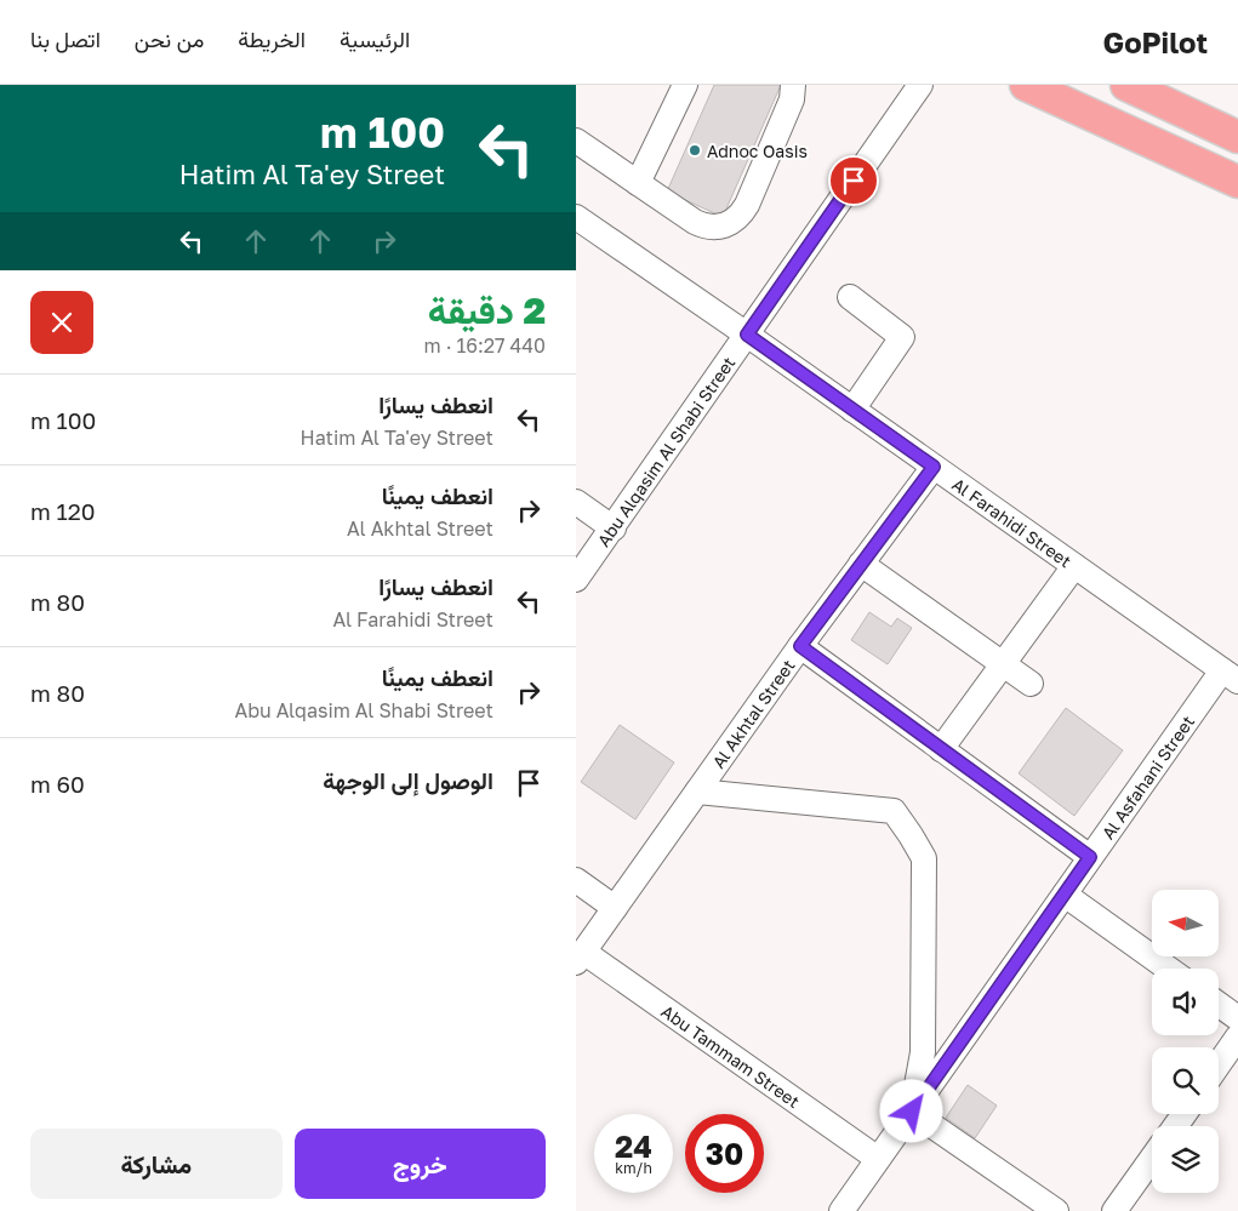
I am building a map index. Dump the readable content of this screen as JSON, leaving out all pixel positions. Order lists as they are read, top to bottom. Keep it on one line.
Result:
{"streets":{"street":["Abu Alqasim Al Shabi Street","Al Farahidi Street","Al Akhtal Street","Al Asfahani Street","Abu Tammam Street"]},"crossings":[["Abu Alqasim Al Shabi Street","Al Farahidi Street"],["Al Farahidi Street","Al Akhtal Street"],["Al Farahidi Street","Al Asfahani Street"],["Al Akhtal Street","Abu Tammam Street"],["Al Asfahani Street","Abu Tammam Street"]],"places":["Adnoc Oasis"],"north":"left","page":{"header":"GoPilot","nav":["الرئيسية","الخريطة","من نحن","اتصل بنا"],"turn":["100 m","Hatim Al Ta'ey Street"],"heading":["2 دقيقة","440 m · 16:27"],"list":[{"name":"انعطف يسارًا","note":"Hatim Al Ta'ey Street","value":"100 m"},{"name":"انعطف يمينًا","note":"Al Akhtal Street","value":"120 m"},{"name":"انعطف يسارًا","note":"Al Farahidi Street","value":"80 m"},{"name":"انعطف يمينًا","note":"Abu Alqasim Al Shabi Street","value":"80 m"},{"name":"الوصول إلى الوجهة","value":"60 m"}],"speed":"24 km/h","limit":"30","buttons":["خروج","مشاركة"]}}
